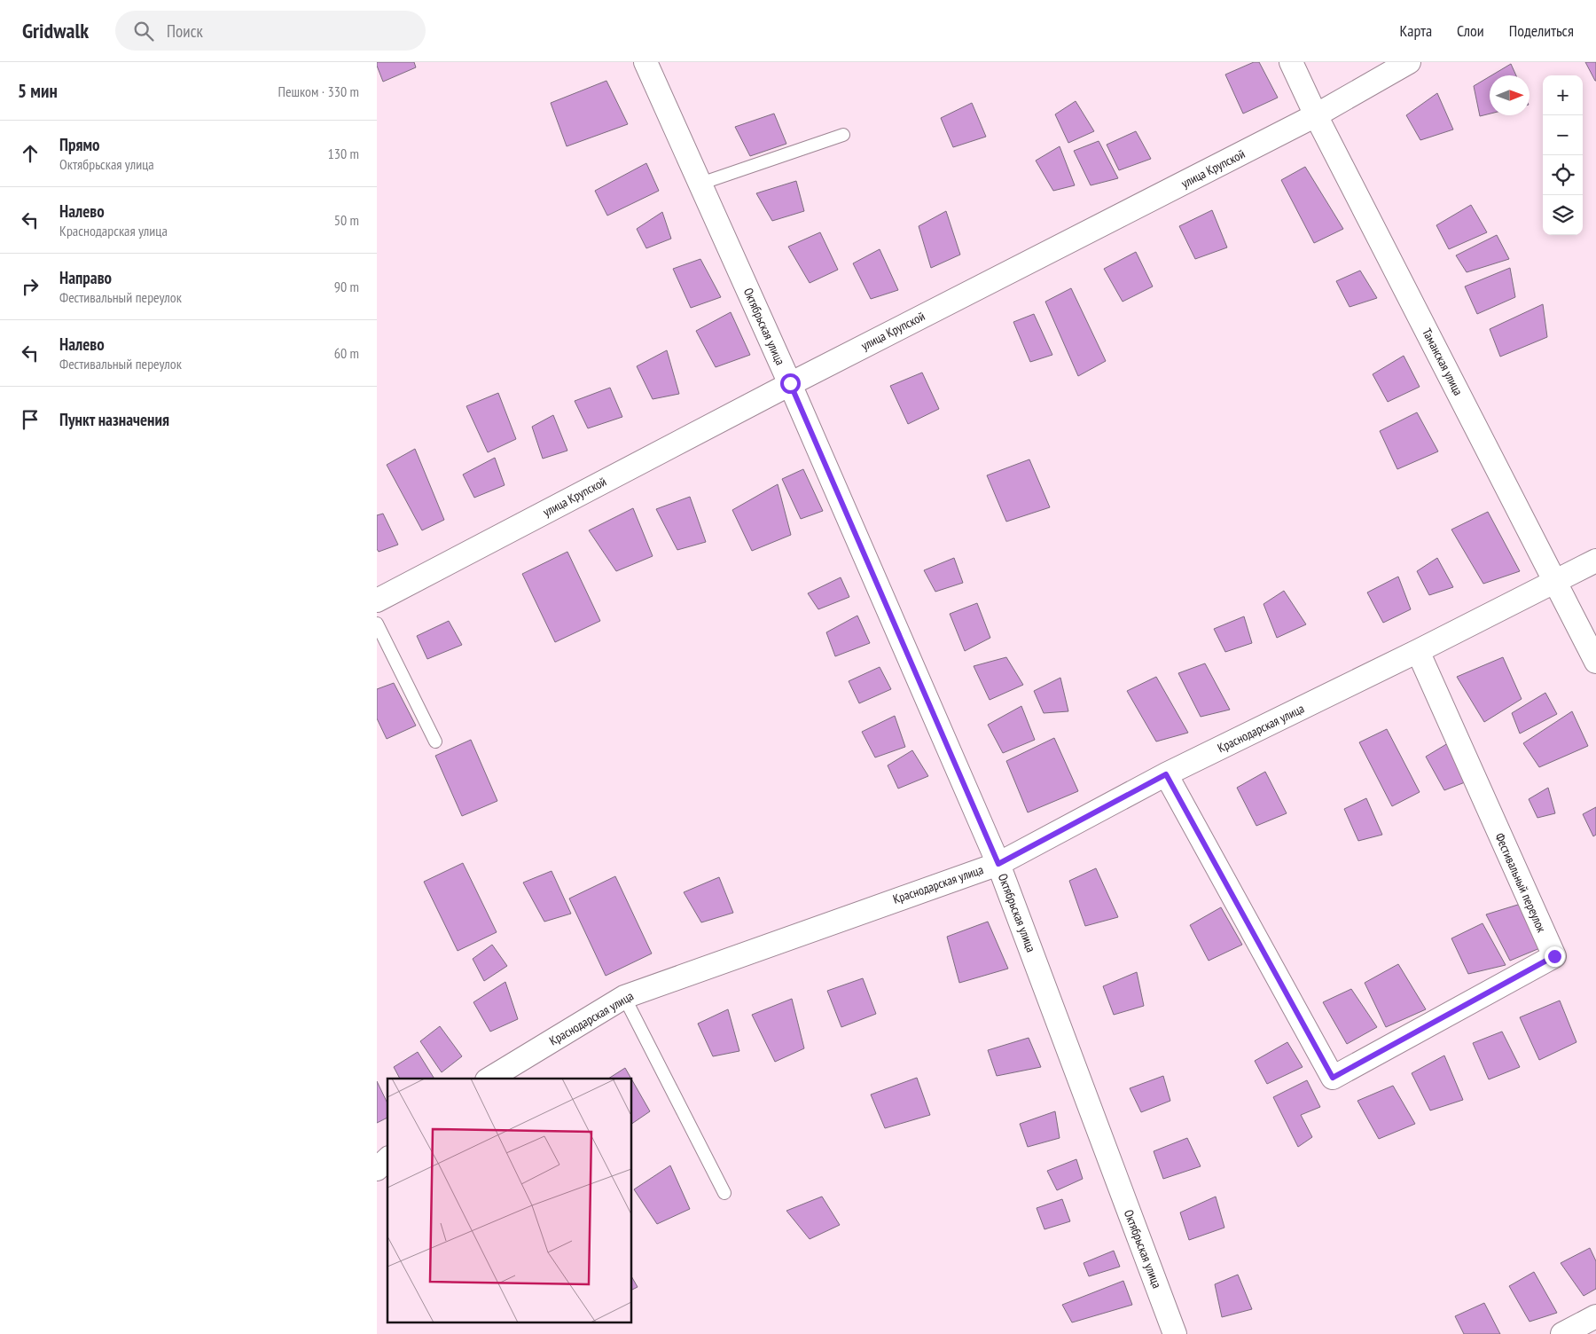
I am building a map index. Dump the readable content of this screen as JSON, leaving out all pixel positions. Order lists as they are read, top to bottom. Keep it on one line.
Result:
{"streets":{"street":["улица Крупской","Октябрьская улица","Таманская улица","Краснодарская улица","Фестивальный переулок"]},"crossings":[["улица Крупской","Октябрьская улица"],["улица Крупской","Таманская улица"],["Октябрьская улица","Краснодарская улица"],["Таманская улица","Краснодарская улица"],["Краснодарская улица","Фестивальный переулок"]],"north":"right","page":{"header":"Gridwalk","search":"Поиск","nav":["Карта","Слои","Поделиться"],"heading":["5 мин","Пешком · 330 m"],"map_buttons":["+","−"],"list":[["Прямо","Октябрьская улица","130 m"],["Налево","Краснодарская улица","50 m"],["Направо","Фестивальный переулок","90 m"],["Налево","Фестивальный переулок","60 m"],"Пункт назначения"]}}
